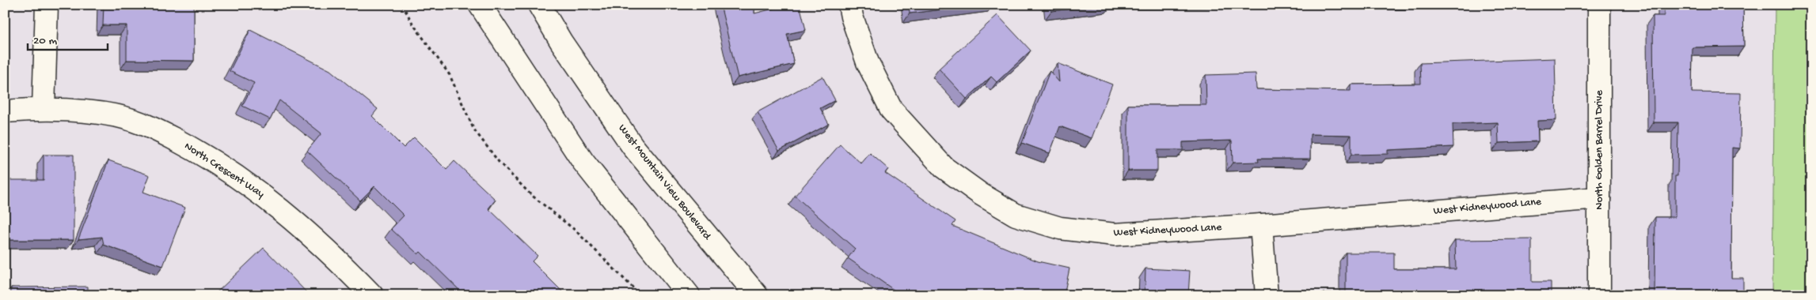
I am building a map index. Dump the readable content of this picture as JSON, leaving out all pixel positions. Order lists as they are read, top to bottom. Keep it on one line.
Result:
{"streets":{"street":["North Golden Barrel Drive","North Crescent Way","West Mountain View Boulevard","West Kidneywood Lane"]},"crossings":[["North Golden Barrel Drive","West Kidneywood Lane"]],"scale_bar":"20 m"}
